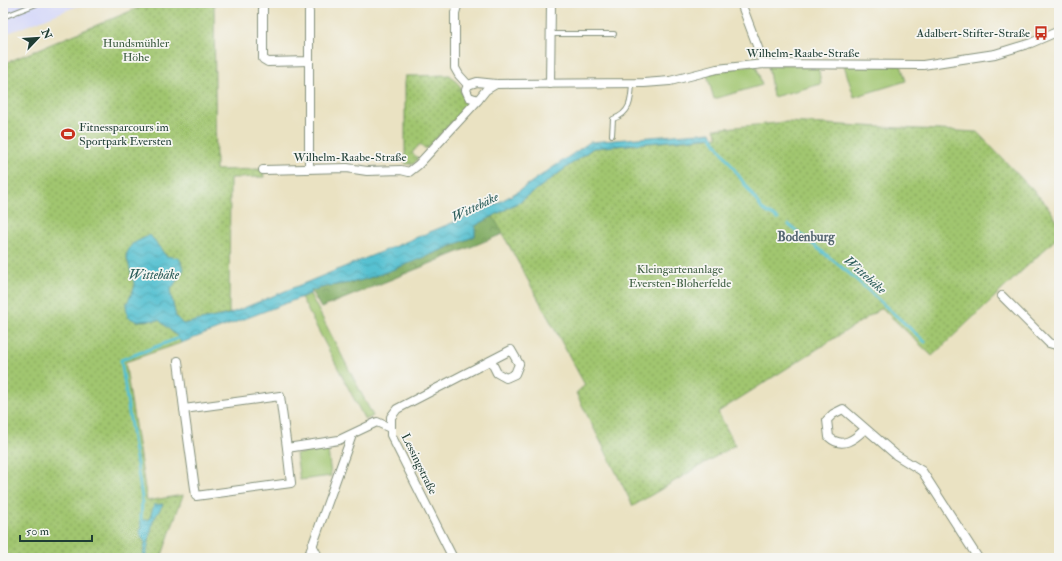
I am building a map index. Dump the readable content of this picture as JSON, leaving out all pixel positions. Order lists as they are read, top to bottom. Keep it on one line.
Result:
{"streets":{"street":["Wilhelm-Raabe-Straße","Lessingstraße"]},"districts":["Bodenburg"],"water":["Wittebäke"],"parks":["Hundsmühler Höhe","Kleingartenanlage Eversten-Bloherfelde"],"places":{"bus stop":["Adalbert-Stifter-Straße"],"sports":["Fitnessparcours im Sportpark Eversten"]},"scale_bar":"50 m","north":"top right"}
